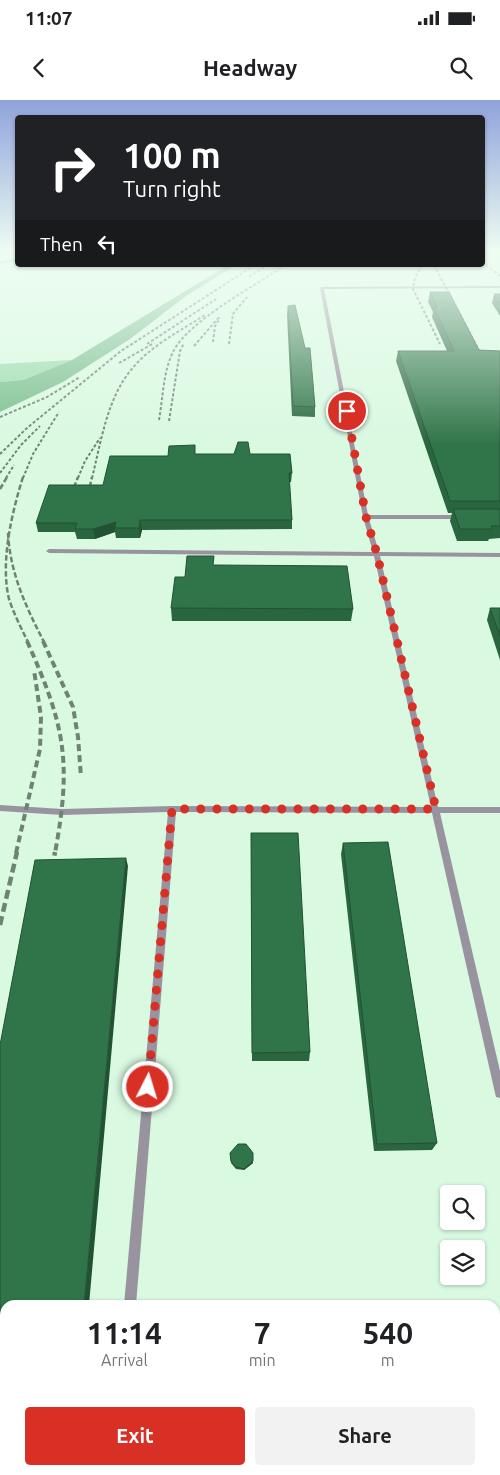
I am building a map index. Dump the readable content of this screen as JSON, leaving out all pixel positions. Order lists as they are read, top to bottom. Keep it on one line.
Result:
{"page":{"status":"11:07","header":"Headway","turn":["100 m","Turn right"],"then":"Then","eta":["11:14","Arrival","7","min","540","m"],"buttons":["Exit","Share"]}}
